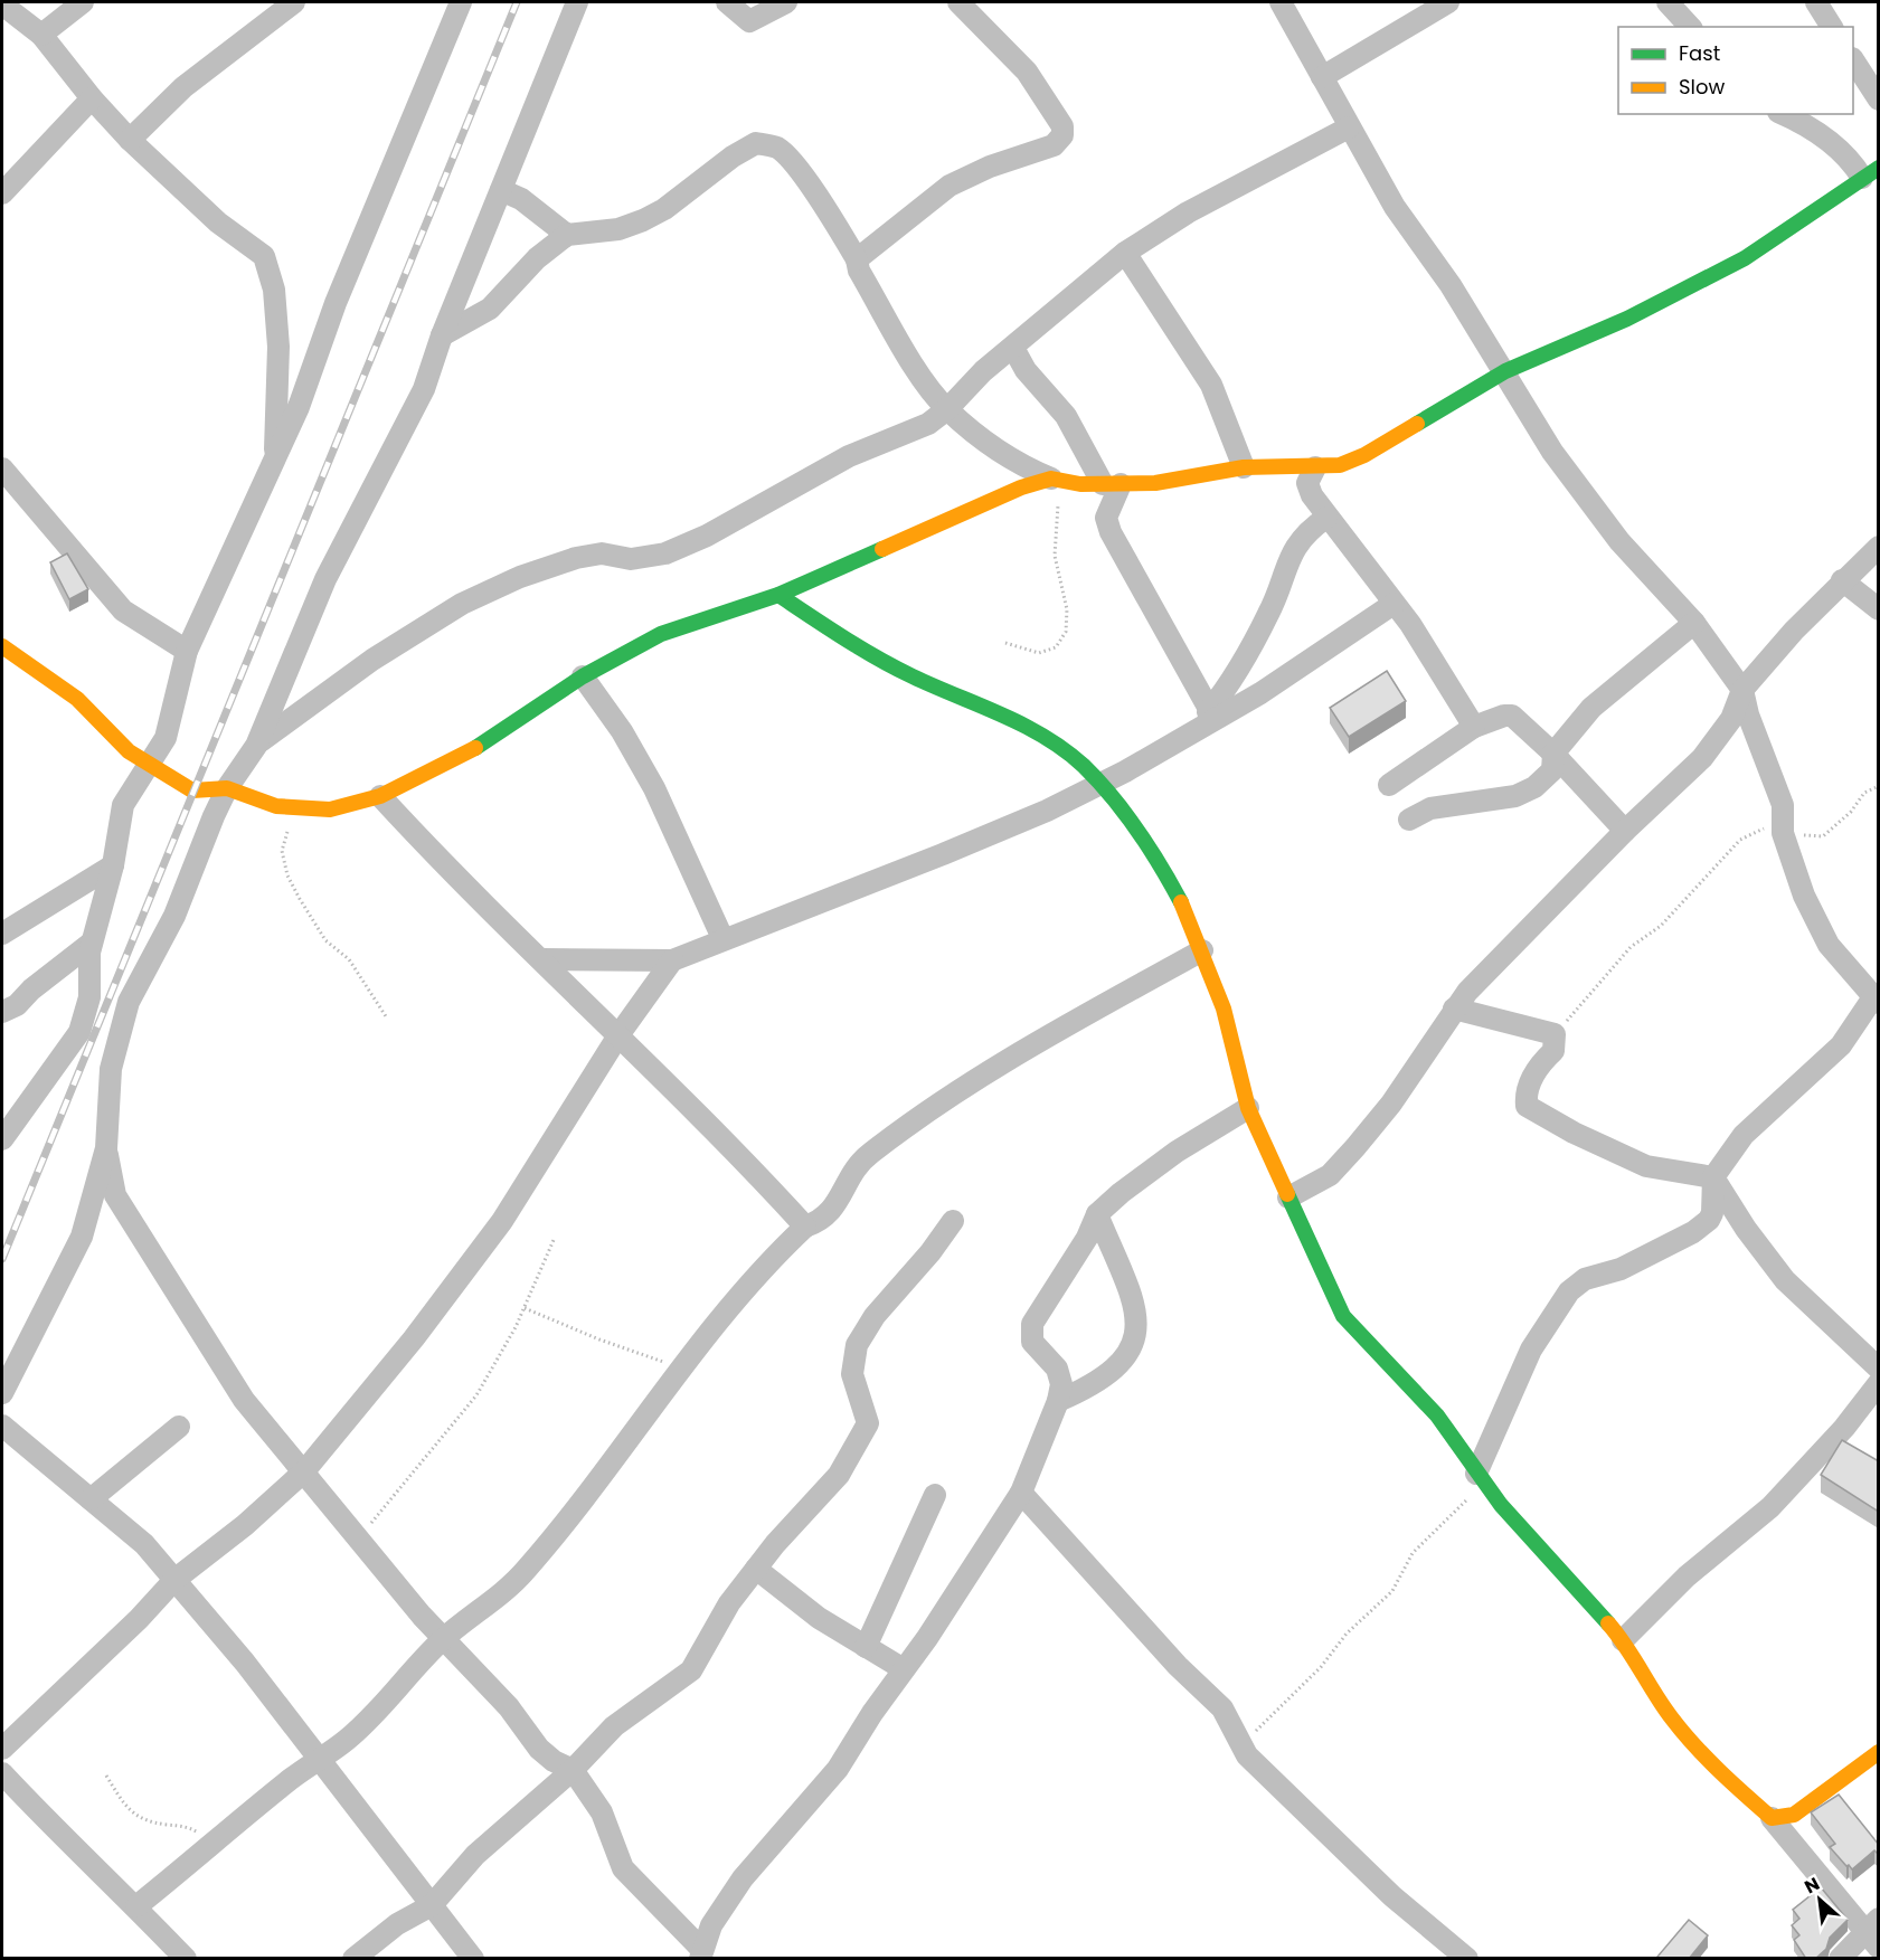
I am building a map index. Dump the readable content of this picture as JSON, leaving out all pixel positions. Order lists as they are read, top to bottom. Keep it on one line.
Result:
{"legend":["Fast","Slow"],"north":"top left"}
